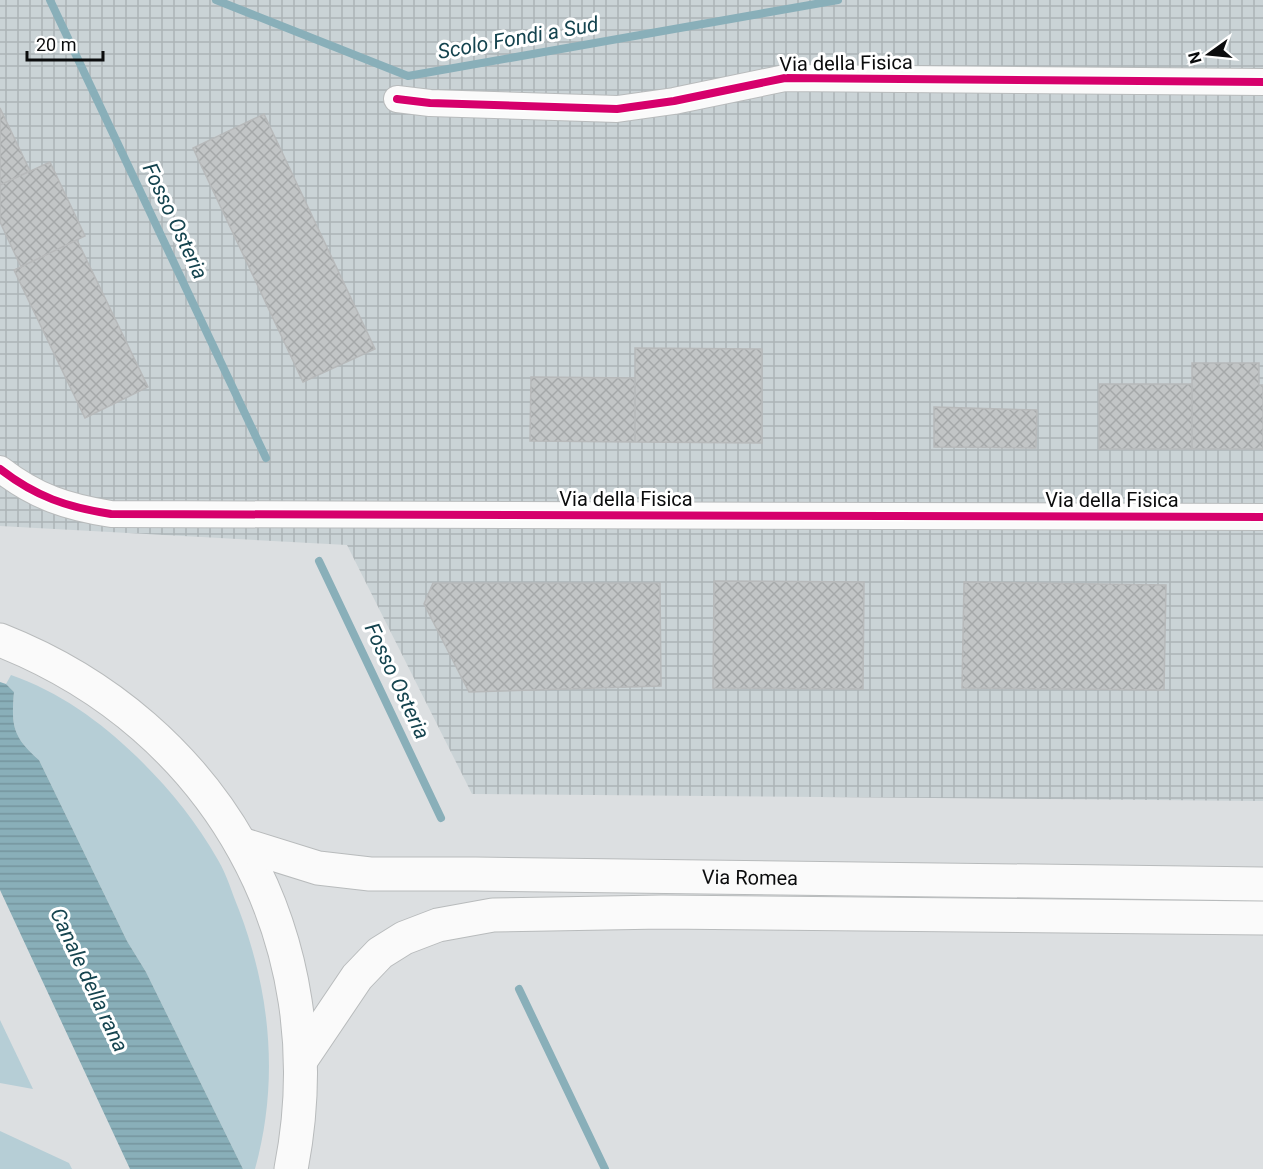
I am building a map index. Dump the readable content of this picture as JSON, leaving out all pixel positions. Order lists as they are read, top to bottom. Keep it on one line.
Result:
{"streets":{"main road":["Via Romea"],"street":["Via della Fisica"]},"water":["Scolo Fondi a Sud","Fosso Osteria","Canale della rana"],"scale_bar":"20 m","north":"left"}
